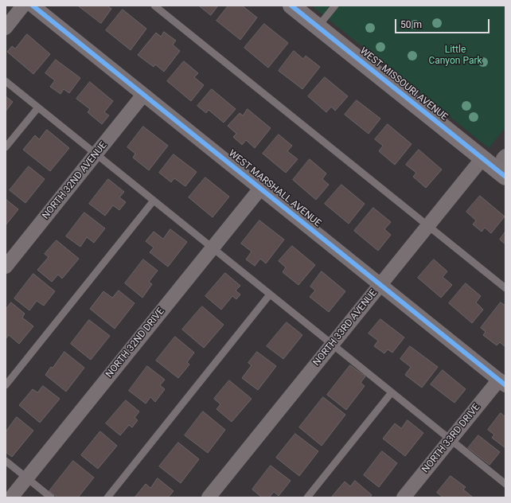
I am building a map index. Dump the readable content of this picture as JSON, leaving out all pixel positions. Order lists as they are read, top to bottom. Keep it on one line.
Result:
{"streets":{"street":["WEST MISSOURI AVENUE","NORTH 32ND AVENUE","WEST MARSHALL AVENUE","NORTH 33RD AVENUE","NORTH 32ND DRIVE","NORTH 33RD DRIVE"]},"crossings":[["WEST MISSOURI AVENUE","NORTH 33RD AVENUE"],["NORTH 32ND AVENUE","WEST MARSHALL AVENUE"],["WEST MARSHALL AVENUE","NORTH 33RD AVENUE"],["WEST MARSHALL AVENUE","NORTH 32ND DRIVE"],["WEST MARSHALL AVENUE","NORTH 33RD DRIVE"]],"parks":["Little Canyon Park"],"scale_bar":"50 m"}
